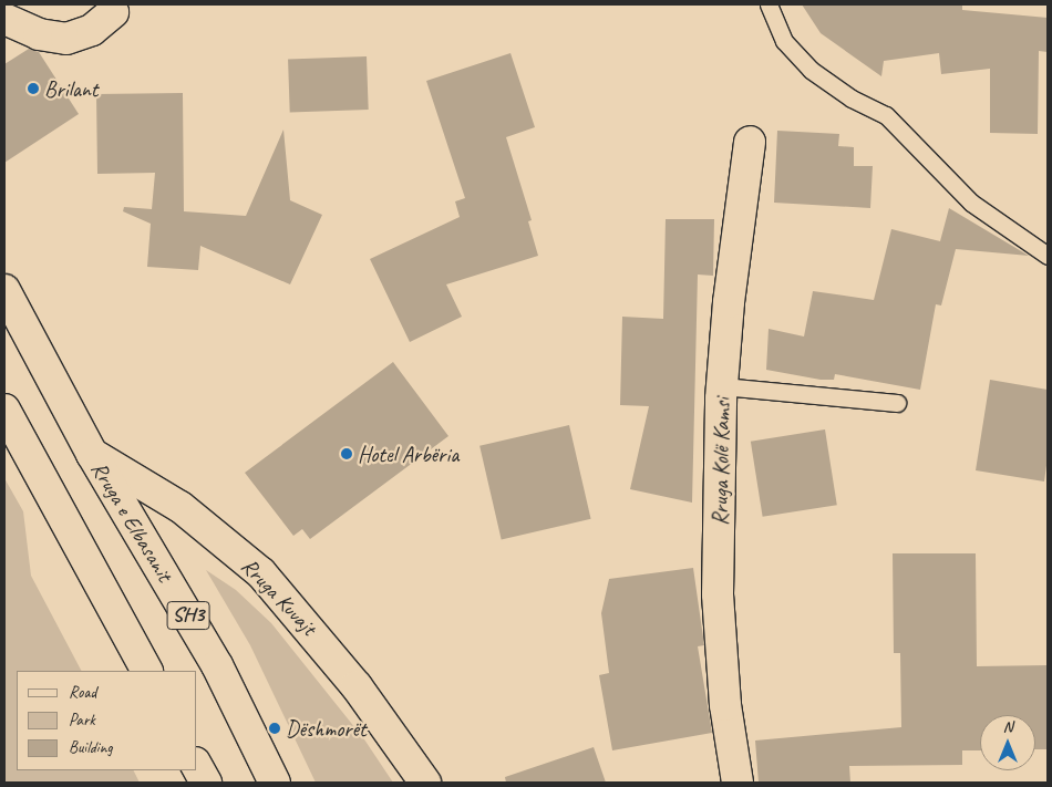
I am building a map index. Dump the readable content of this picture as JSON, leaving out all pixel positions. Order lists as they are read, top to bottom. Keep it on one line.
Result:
{"streets":{"street":["Rruga Kolë Kamsi","Rruga e Elbasanit","Rruga Kuvajt","SH3"]},"crossings":[["Rruga e Elbasanit","Rruga Kuvajt"]],"places":["Brilant","Hotel Arbëria","Dëshmorët"],"legend":["Road","Park","Building"],"north":"top"}
